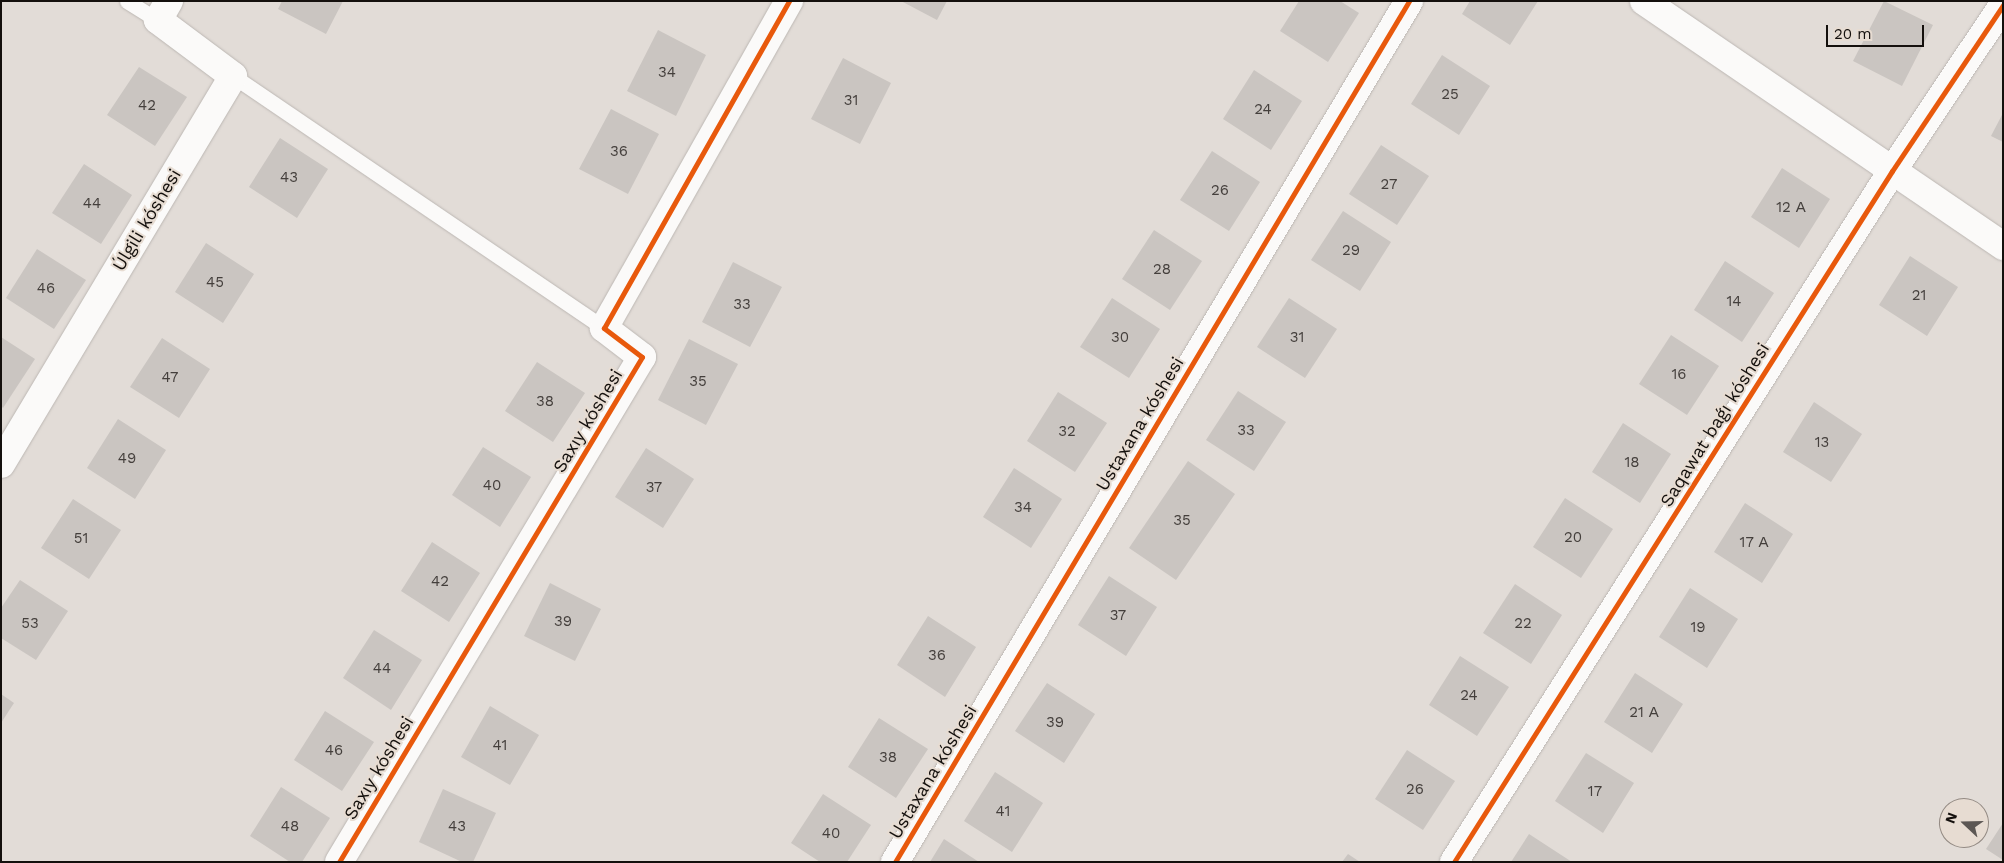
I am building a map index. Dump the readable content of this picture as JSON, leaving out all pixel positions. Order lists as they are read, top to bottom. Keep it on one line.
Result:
{"streets":{"street":["Úlgili kóshesi","Saxıy kóshesi","Ustaxana kóshesi","Saqawat baǵı kóshesi"]},"house_numbers":["34","25","31","42","24","36","43","27","26","44","12 А","29","28","45","46","21","14","33","30","31","16","47","35","38","33","32","13","49","18","40","37","34","35","20","51","17 А","42","37","39","53","22","19","36","44","24","21 А","39","41","46","38","26","17","41","48","43","40"],"scale_bar":"20 m","north":"left"}
